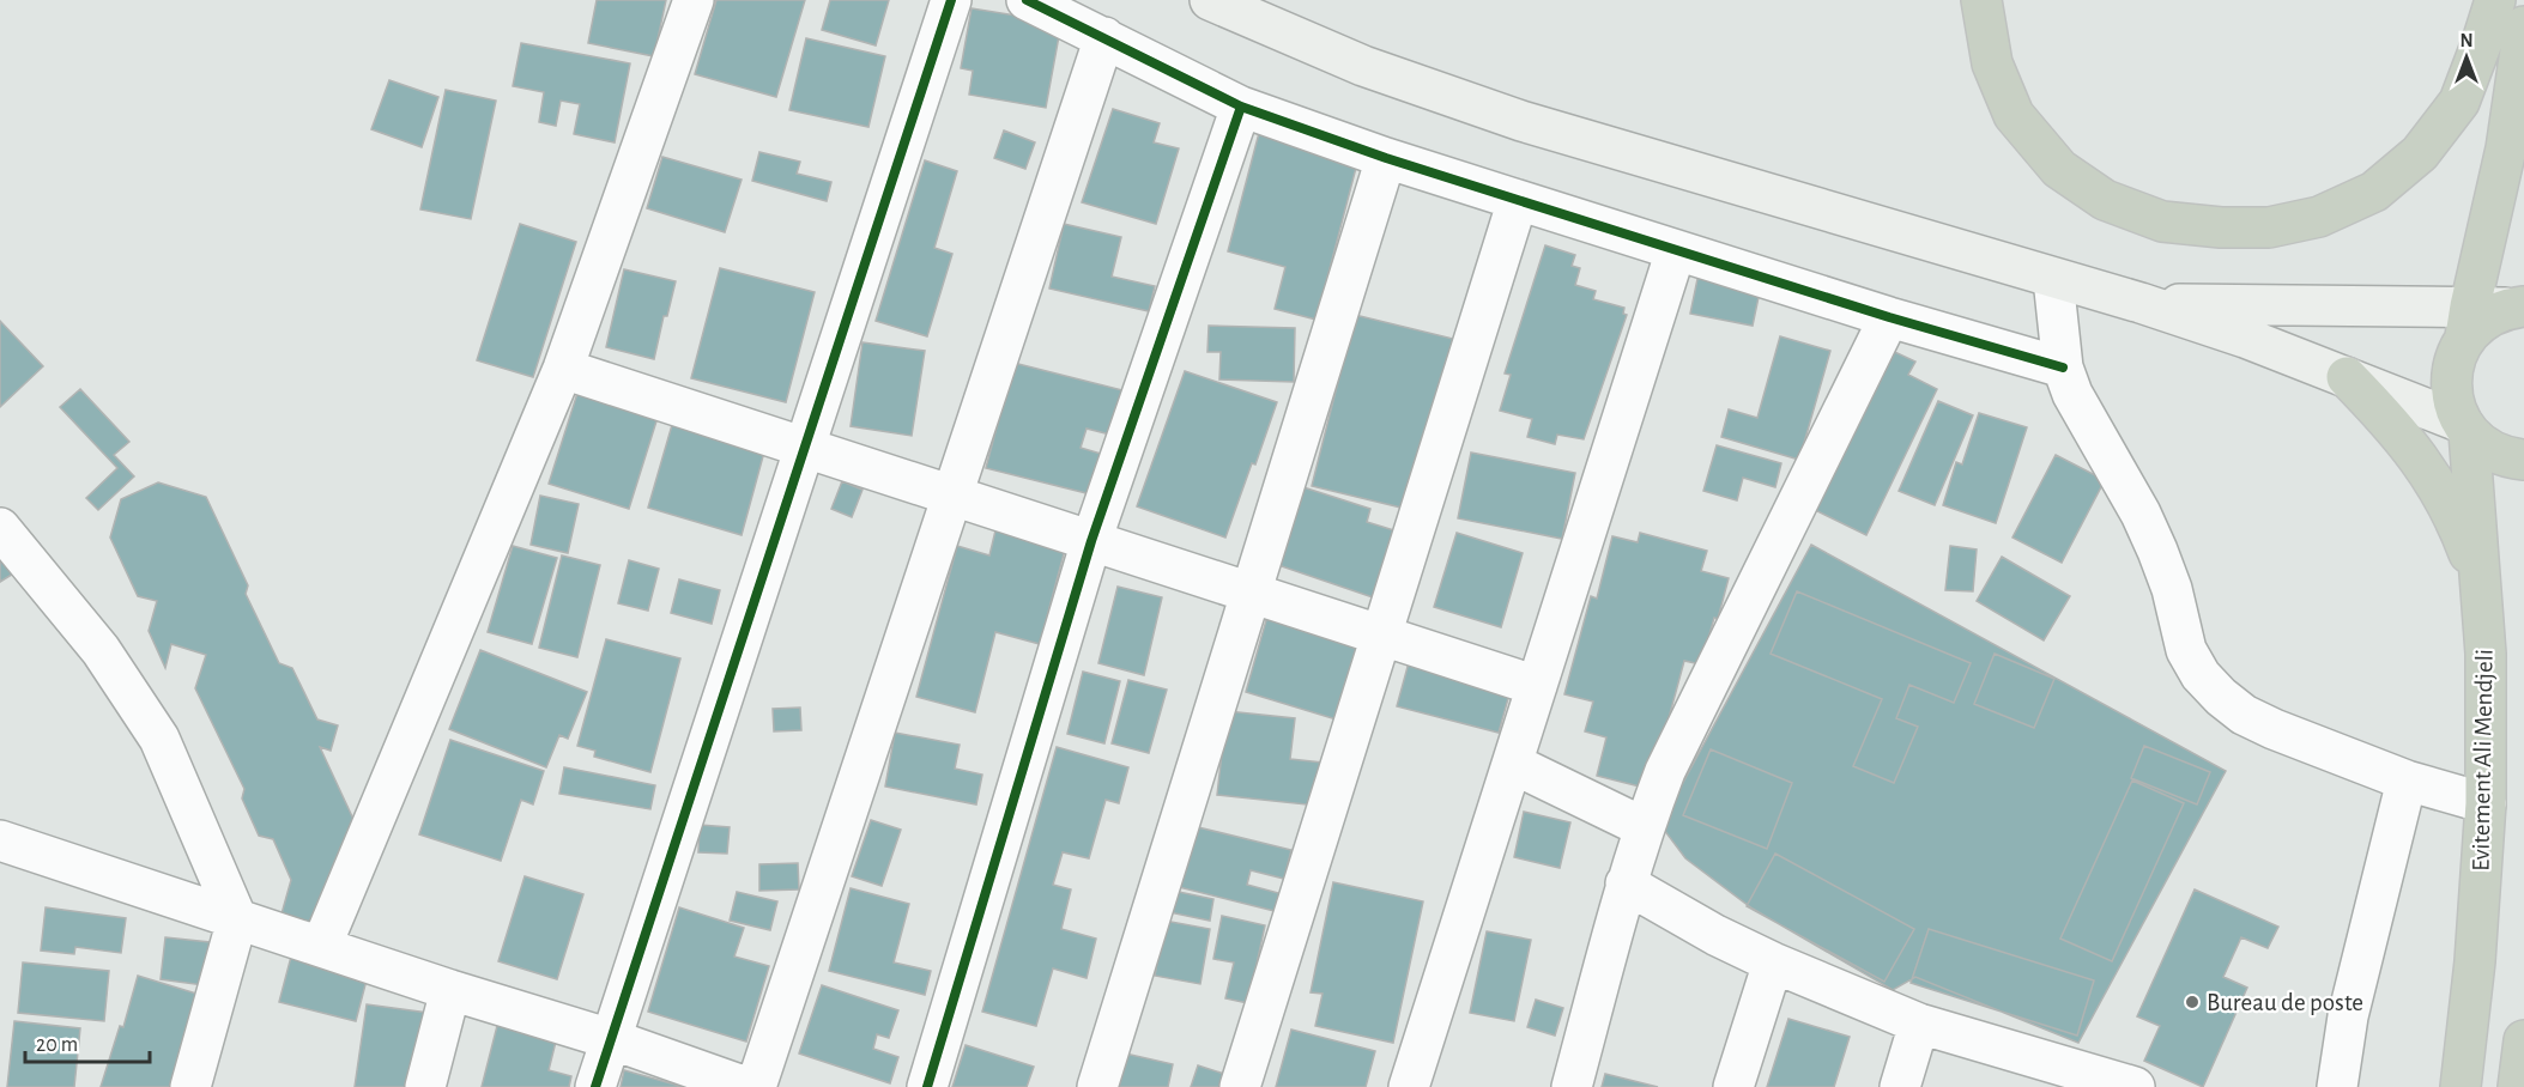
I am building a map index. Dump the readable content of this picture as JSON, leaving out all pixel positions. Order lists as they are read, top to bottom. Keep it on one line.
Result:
{"streets":{"highway":["Evitement Ali Mendjeli"]},"places":["Bureau de poste"],"scale_bar":"20 m","north":"top"}
